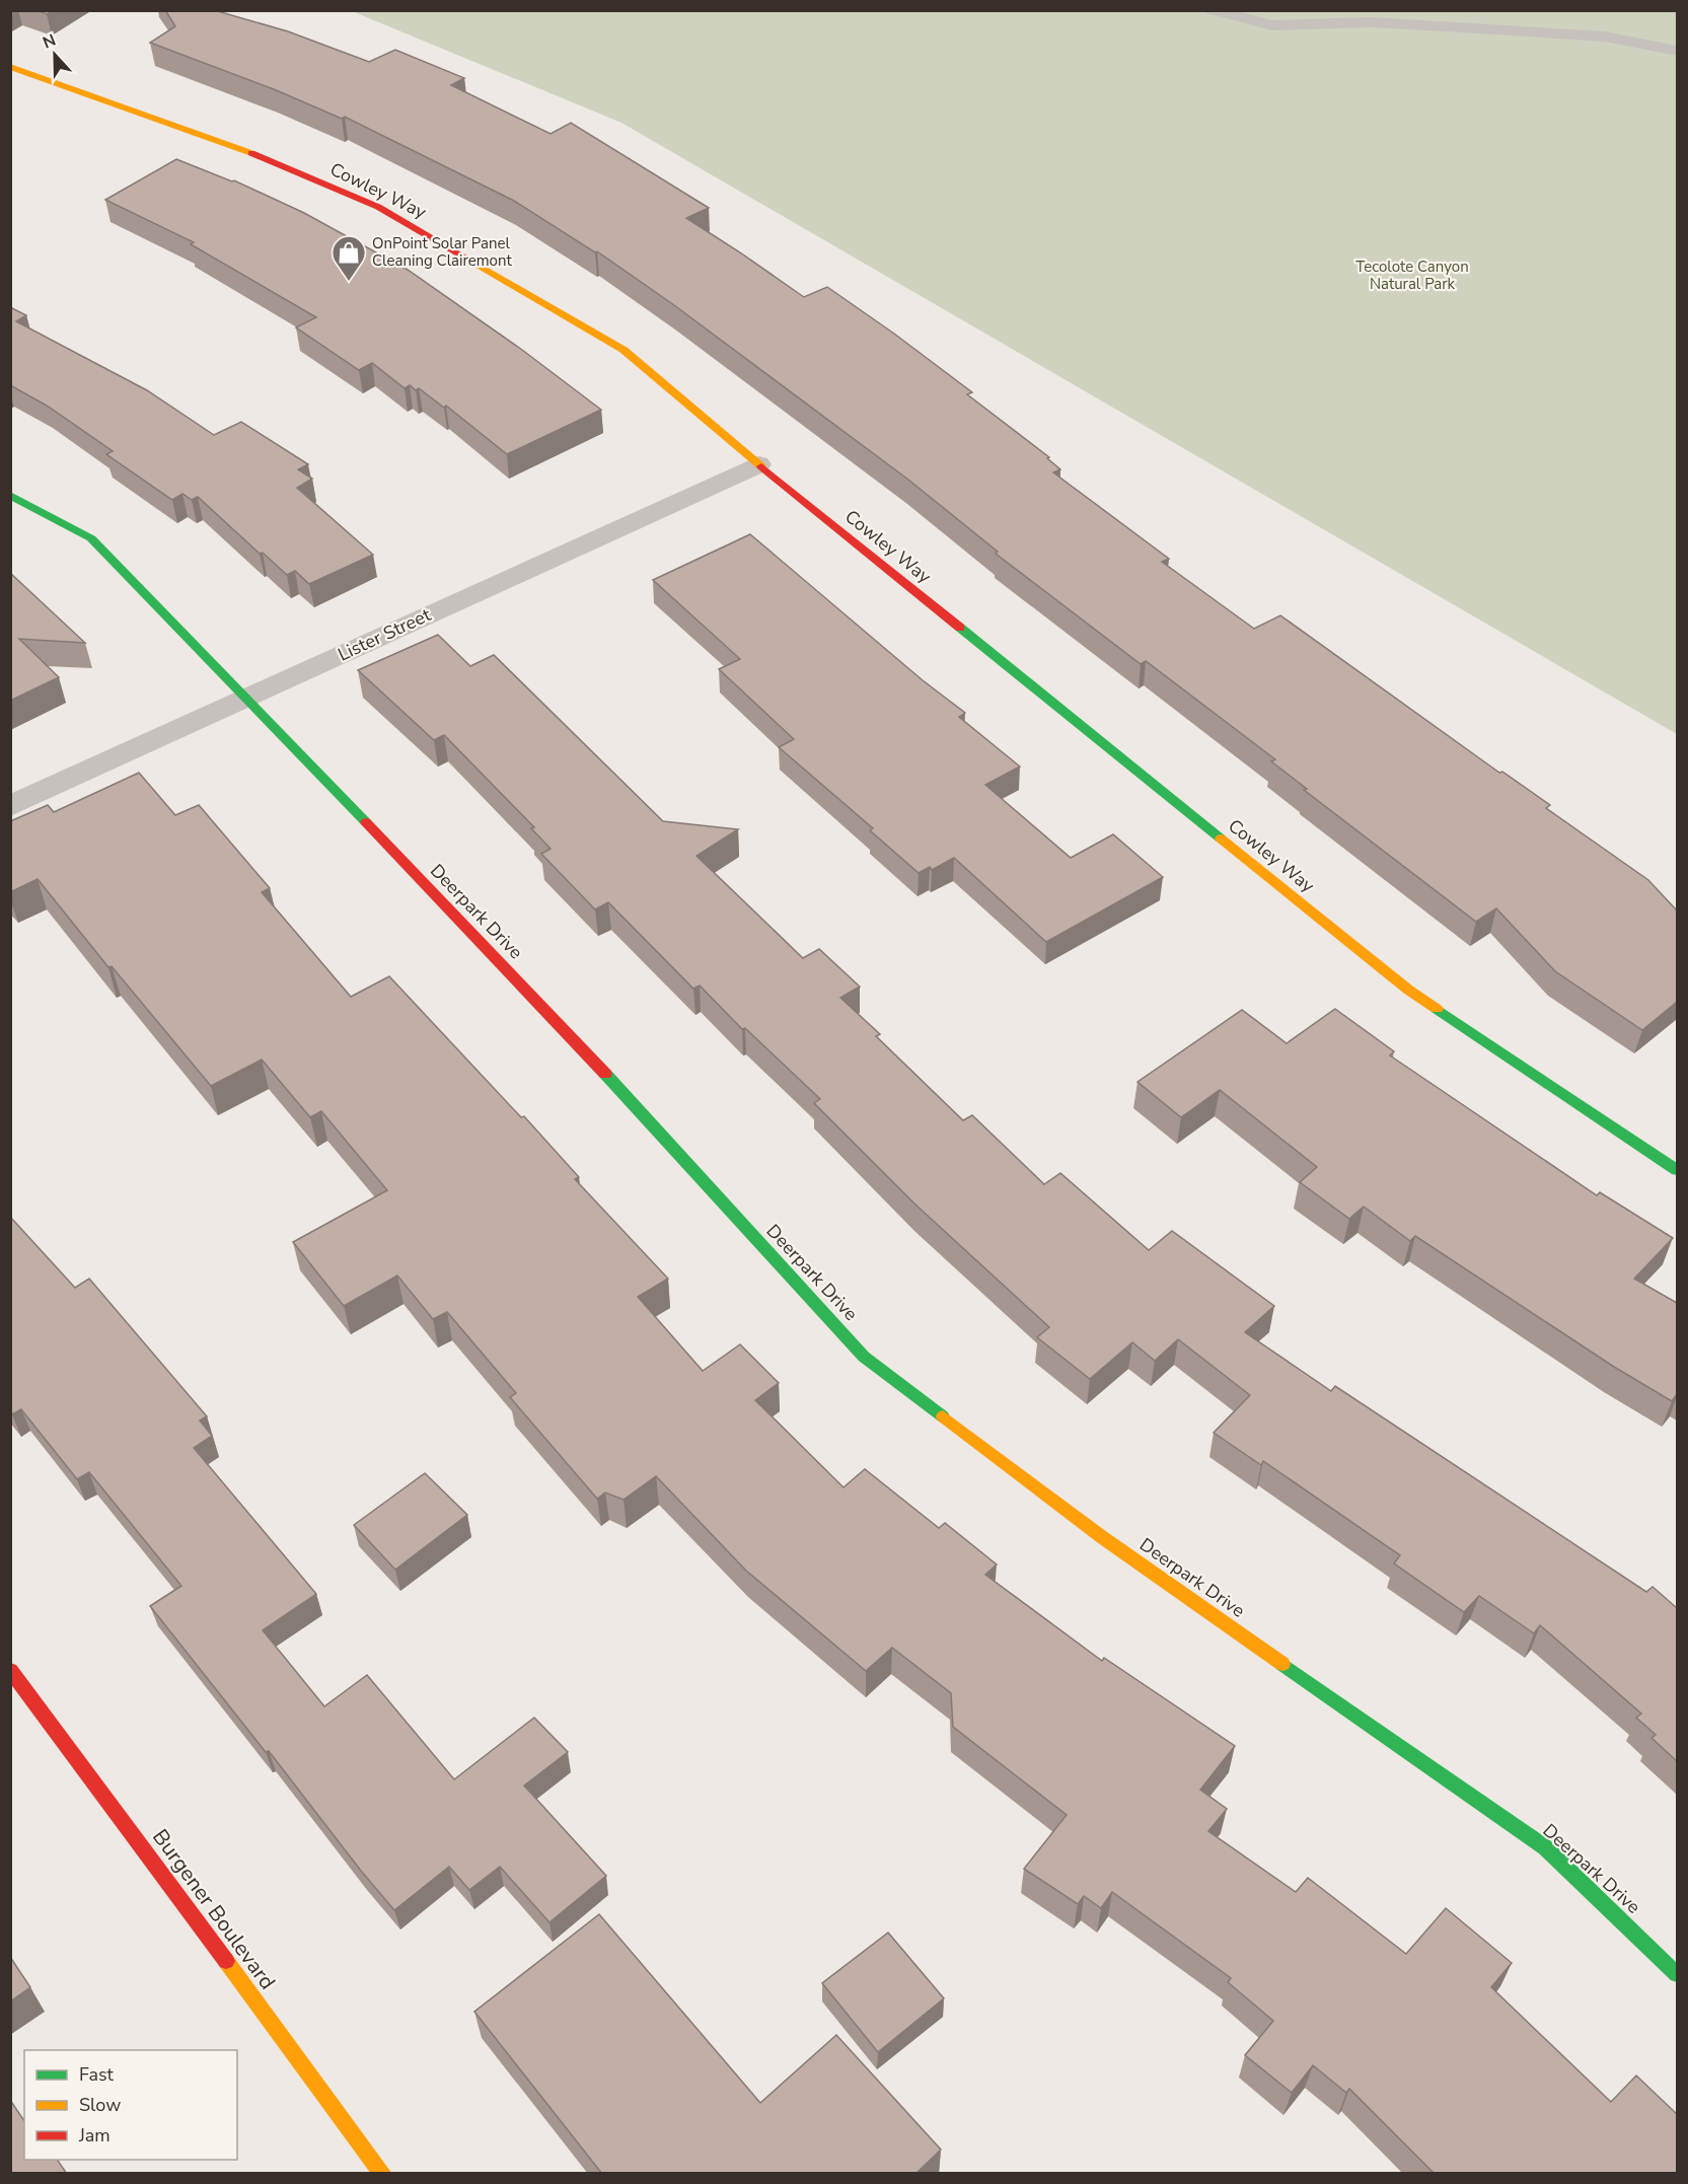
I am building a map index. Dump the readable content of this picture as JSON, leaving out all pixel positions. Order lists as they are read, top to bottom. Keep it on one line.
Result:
{"streets":{"street":["Cowley Way","Lister Street","Deerpark Drive","Burgener Boulevard"]},"crossings":[["Cowley Way","Lister Street"],["Lister Street","Deerpark Drive"]],"parks":["Tecolote Canyon Natural Park"],"places":{"shop":["OnPoint Solar Panel Cleaning Clairemont"]},"legend":["Fast","Slow","Jam"],"north":"top"}
